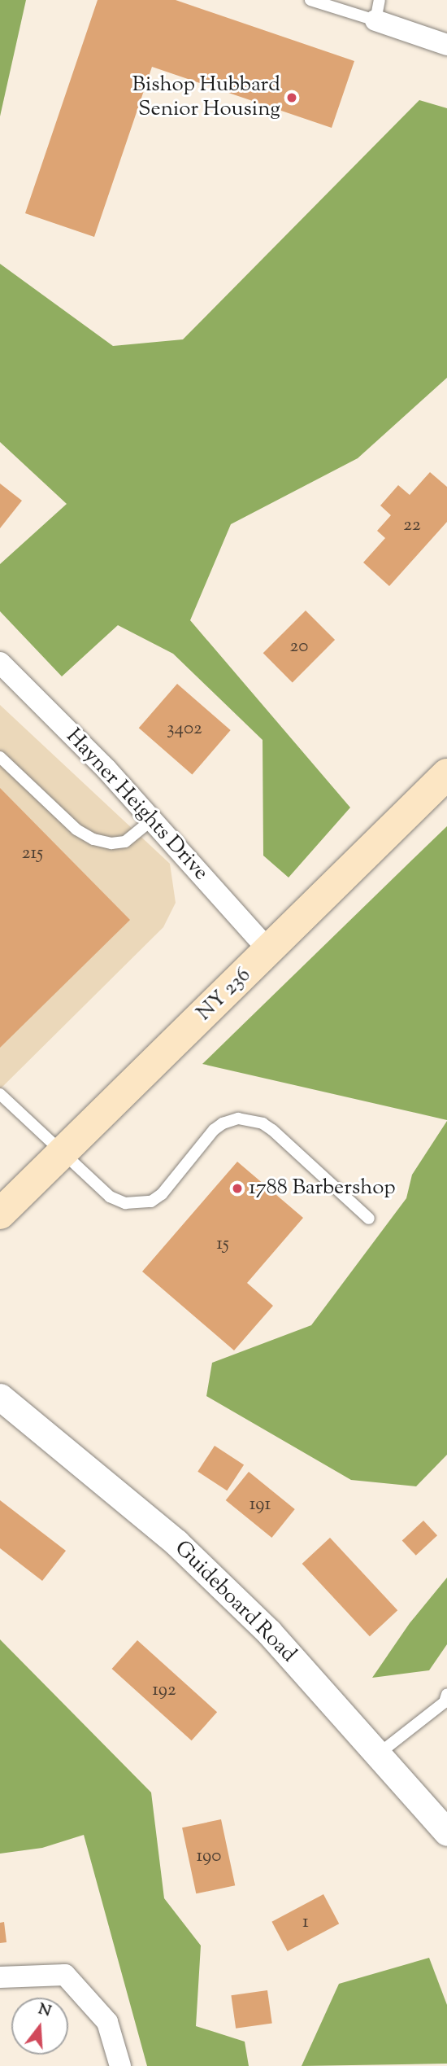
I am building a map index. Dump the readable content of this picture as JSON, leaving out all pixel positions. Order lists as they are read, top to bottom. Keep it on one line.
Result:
{"streets":{"main road":["NY 236"],"street":["Hayner Heights Drive","Guideboard Road"]},"crossings":[["Hayner Heights Drive","NY 236"]],"places":["Bishop Hubbard Senior Housing","1788 Barbershop"],"house_numbers":["22","20","3402","215","15","191","192","190","1"],"north":"top"}
